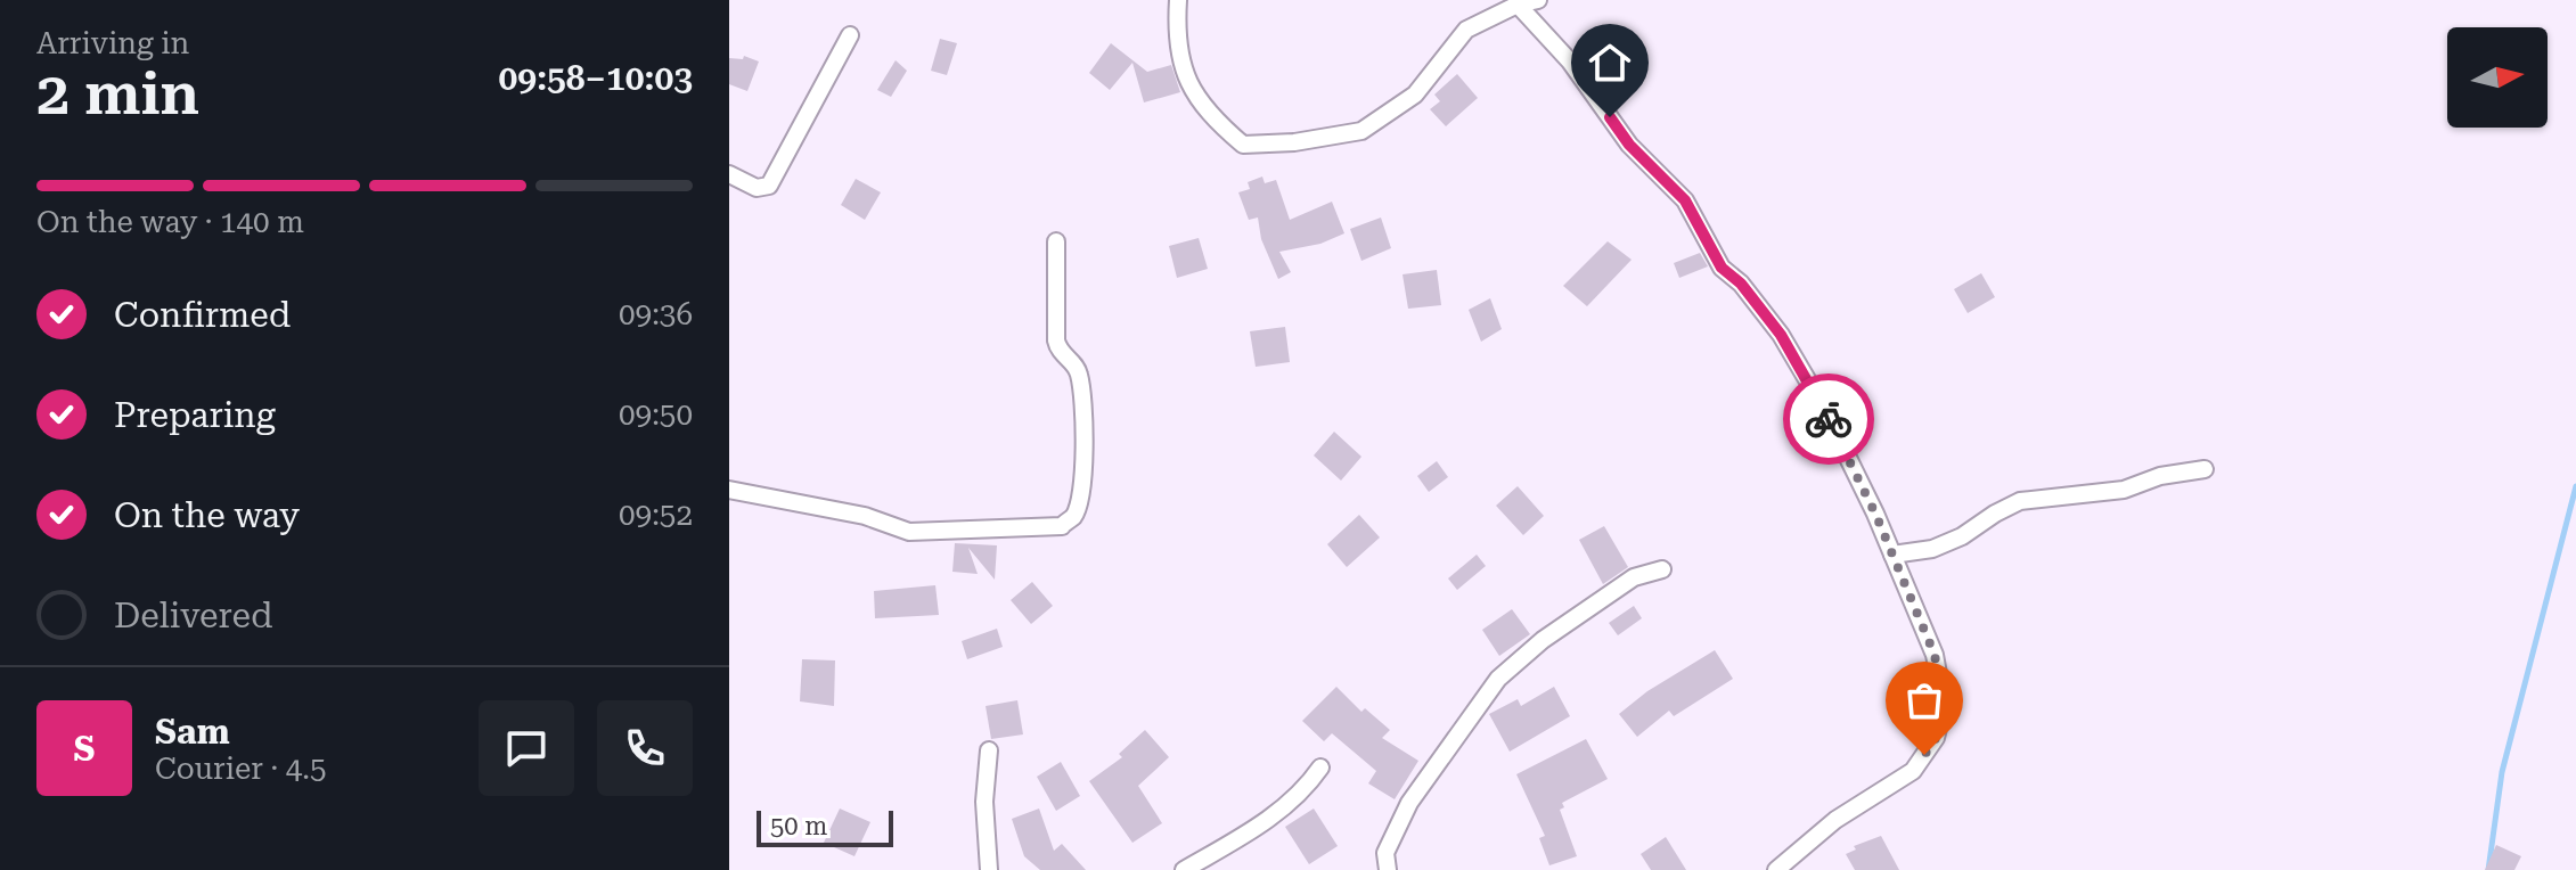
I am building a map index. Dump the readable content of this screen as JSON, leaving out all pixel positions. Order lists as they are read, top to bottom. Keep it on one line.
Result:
{"scale_bar":"50 m","north":"right","page":{"heading":["2 min","Arriving in","09:58–10:03"],"panel":["Sam","Courier · 4.5"],"bar":"On the way · 140 m","list":[["Confirmed","09:36"],["Preparing","09:50"],["On the way","09:52"],"Delivered"],"round":"S","scale":"50 m"}}
